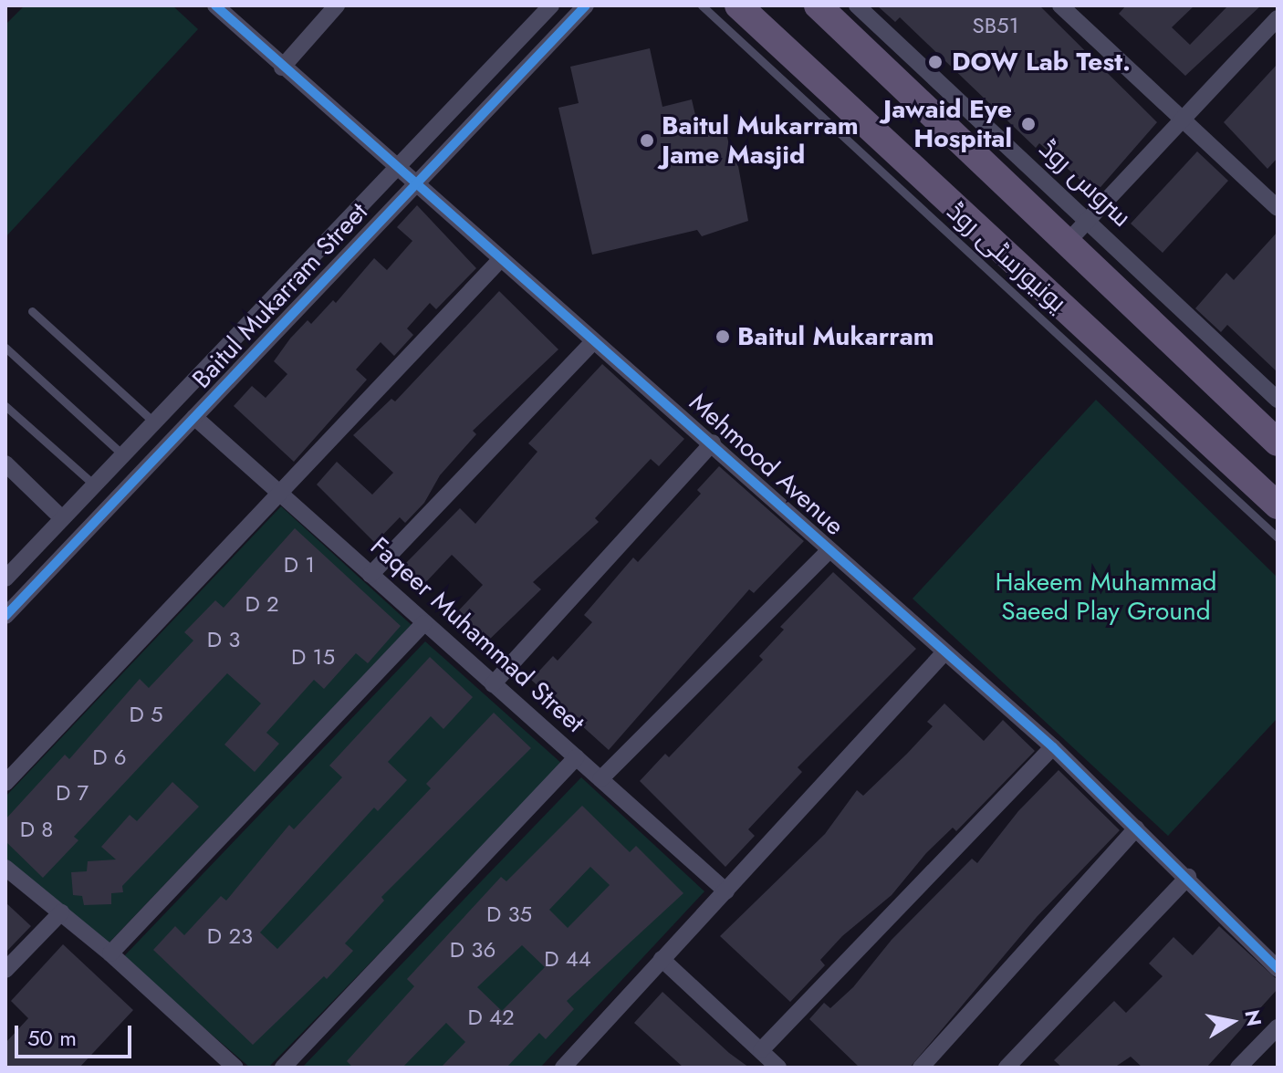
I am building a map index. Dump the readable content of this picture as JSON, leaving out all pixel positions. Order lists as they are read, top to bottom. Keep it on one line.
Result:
{"streets":{"main road":["یونیورسٹی روڈ"],"street":["سروس روڈ","Baitul Mukarram Street","Mehmood Avenue","Faqeer Muhammad Street"]},"crossings":[["Baitul Mukarram Street","Mehmood Avenue"],["Baitul Mukarram Street","Faqeer Muhammad Street"]],"parks":["Hakeem Muhammad Saeed Play Ground"],"places":["DOW Lab Test.","Jawaid Eye Hospital","Baitul Mukarram Jame Masjid","Baitul Mukarram"],"house_numbers":["SB51","D 1","D 2","D 3","D 15","D 5","D 6","D 7","D 8","D 35","D 23","D 36","D 44","D 42"],"scale_bar":"50 m","north":"right"}
